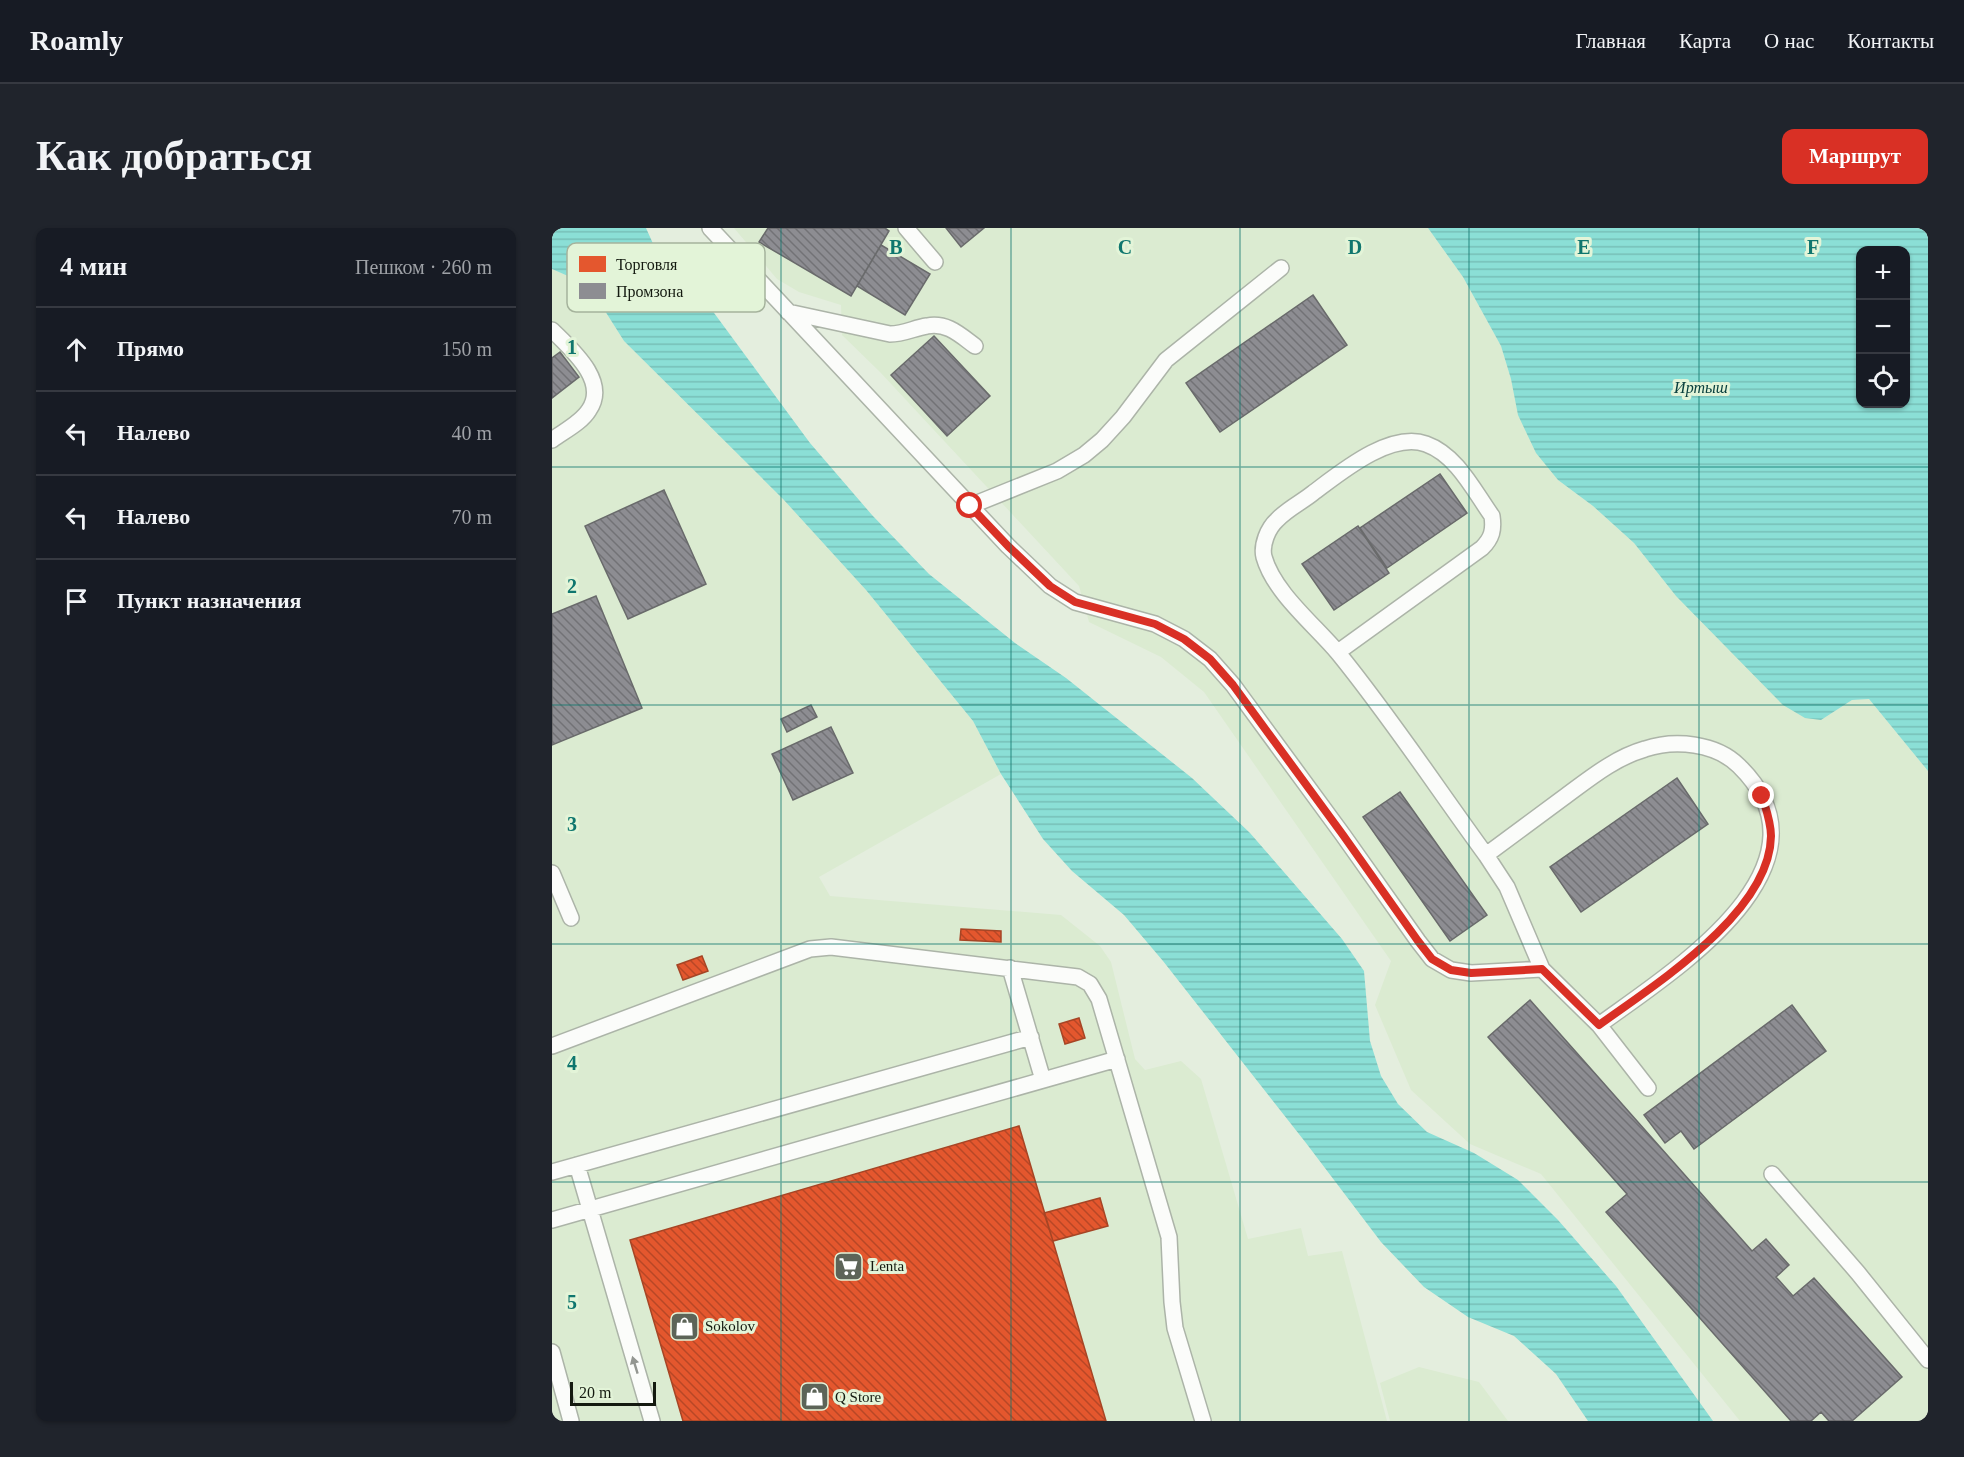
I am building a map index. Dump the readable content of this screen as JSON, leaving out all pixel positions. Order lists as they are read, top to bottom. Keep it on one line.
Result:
{"water":["Иртыш"],"places":{"supermarket":["Lenta"],"shop":["Sokolov","Q Store"]},"legend":["Торговля","Промзона"],"scale_bar":"20 m","page":{"header":"Roamly","nav":["Главная","Карта","О нас","Контакты"],"buttons":"Маршрут","title":"Как добраться","heading":["4 мин","Пешком · 260 m"],"map_buttons":["+","−"],"list":[["Прямо","150 m"],["Налево","40 m"],["Налево","70 m"],"Пункт назначения"],"scale":"20 m"},"grid":{"columns":["B","C","D","E","F"],"rows":["1","2","3","4","5"]}}
